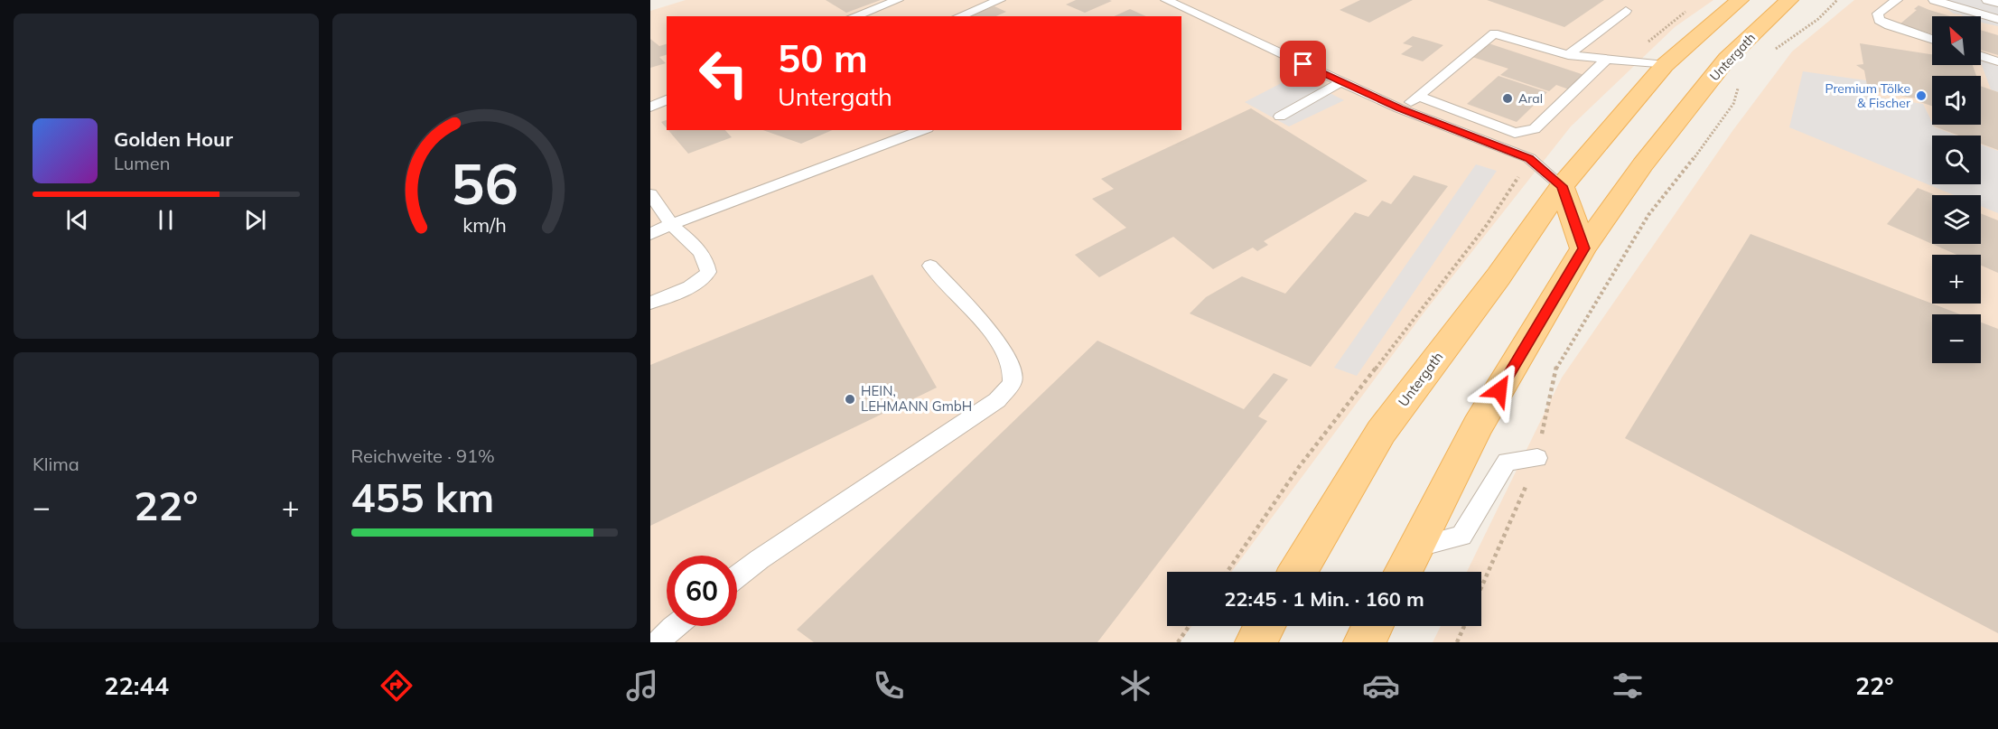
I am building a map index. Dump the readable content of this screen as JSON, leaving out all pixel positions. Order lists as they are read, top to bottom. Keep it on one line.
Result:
{"streets":{"main road":["Untergath"]},"places":["Premium Tölke & Fischer","Aral","HEIN, LEHMANN GmbH"],"north":"top left","page":{"map_buttons":["+","−"],"turn":["50 m","Untergath"],"song":["Golden Hour","Lumen"],"tile":["Klima",["Reichweite · 91%","455 km"]],"heat":["−","22°","+"],"limit":"60","trip":"22:45 · 1 Min. · 160 m","tabs":["22:44","22°"],"gauge":["56","km/h"]}}
